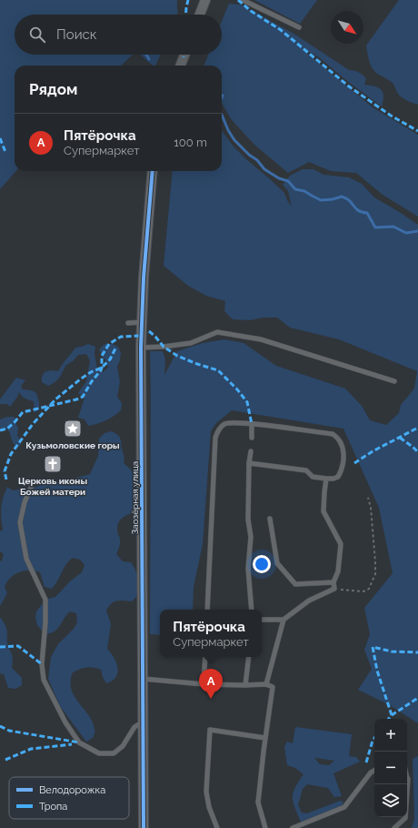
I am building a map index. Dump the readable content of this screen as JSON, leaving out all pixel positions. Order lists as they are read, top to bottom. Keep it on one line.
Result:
{"streets":{"street":["Заозёрная улица"]},"places":{"place":["Кузьмоловские горы"],"church":["Церковь иконы Божей матери"]},"legend":["Велодорожка","Тропа"],"north":"bottom right","page":{"search":"Поиск","heading":"Рядом","list":[{"mark":"A","name":"Пятёрочка","note":"Супермаркет","value":"100 m"}],"popup":["Пятёрочка","Супермаркет"],"pins":"A","map_buttons":["+","−"]}}
